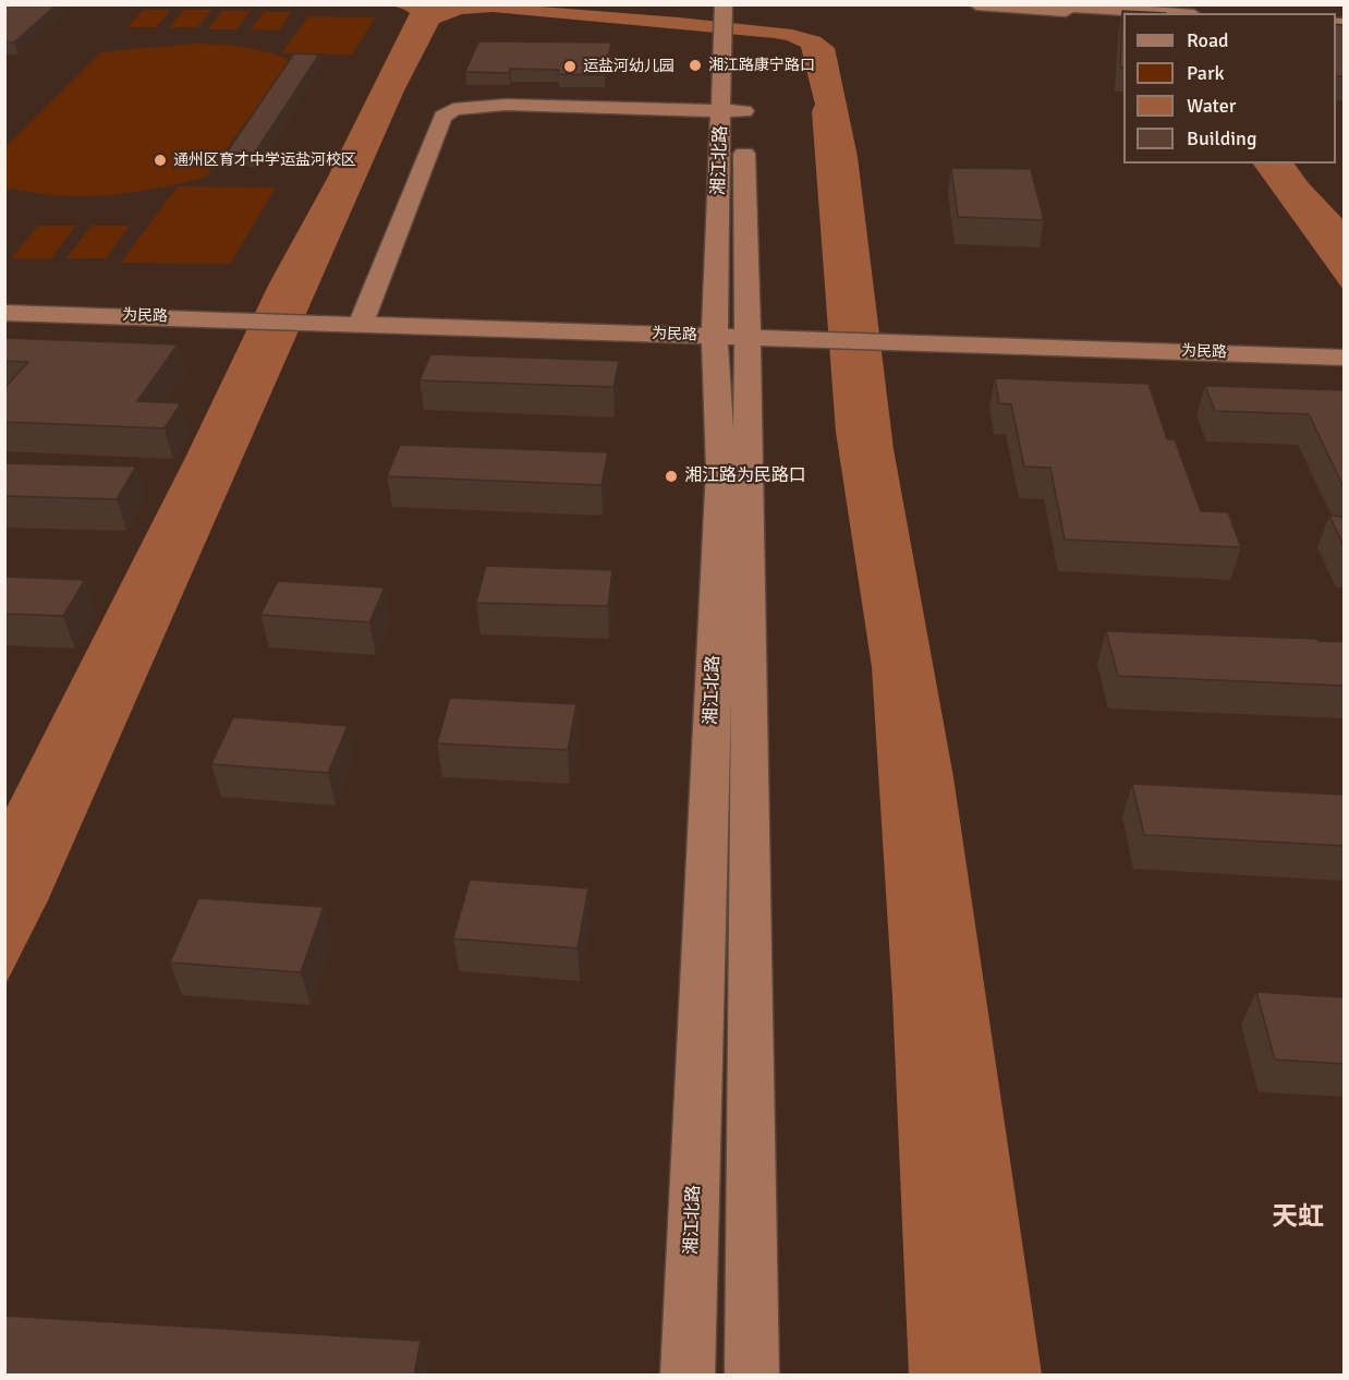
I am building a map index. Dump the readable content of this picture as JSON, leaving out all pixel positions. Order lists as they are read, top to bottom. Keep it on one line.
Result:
{"streets":{"street":["湘江北路","为民路"]},"crossings":[["湘江北路","为民路"]],"districts":["天虹"],"places":["湘江路康宁路口","运盐河幼儿园","通州区育才中学运盐河校区","湘江路为民路口"],"legend":["Road","Park","Water","Building"]}
